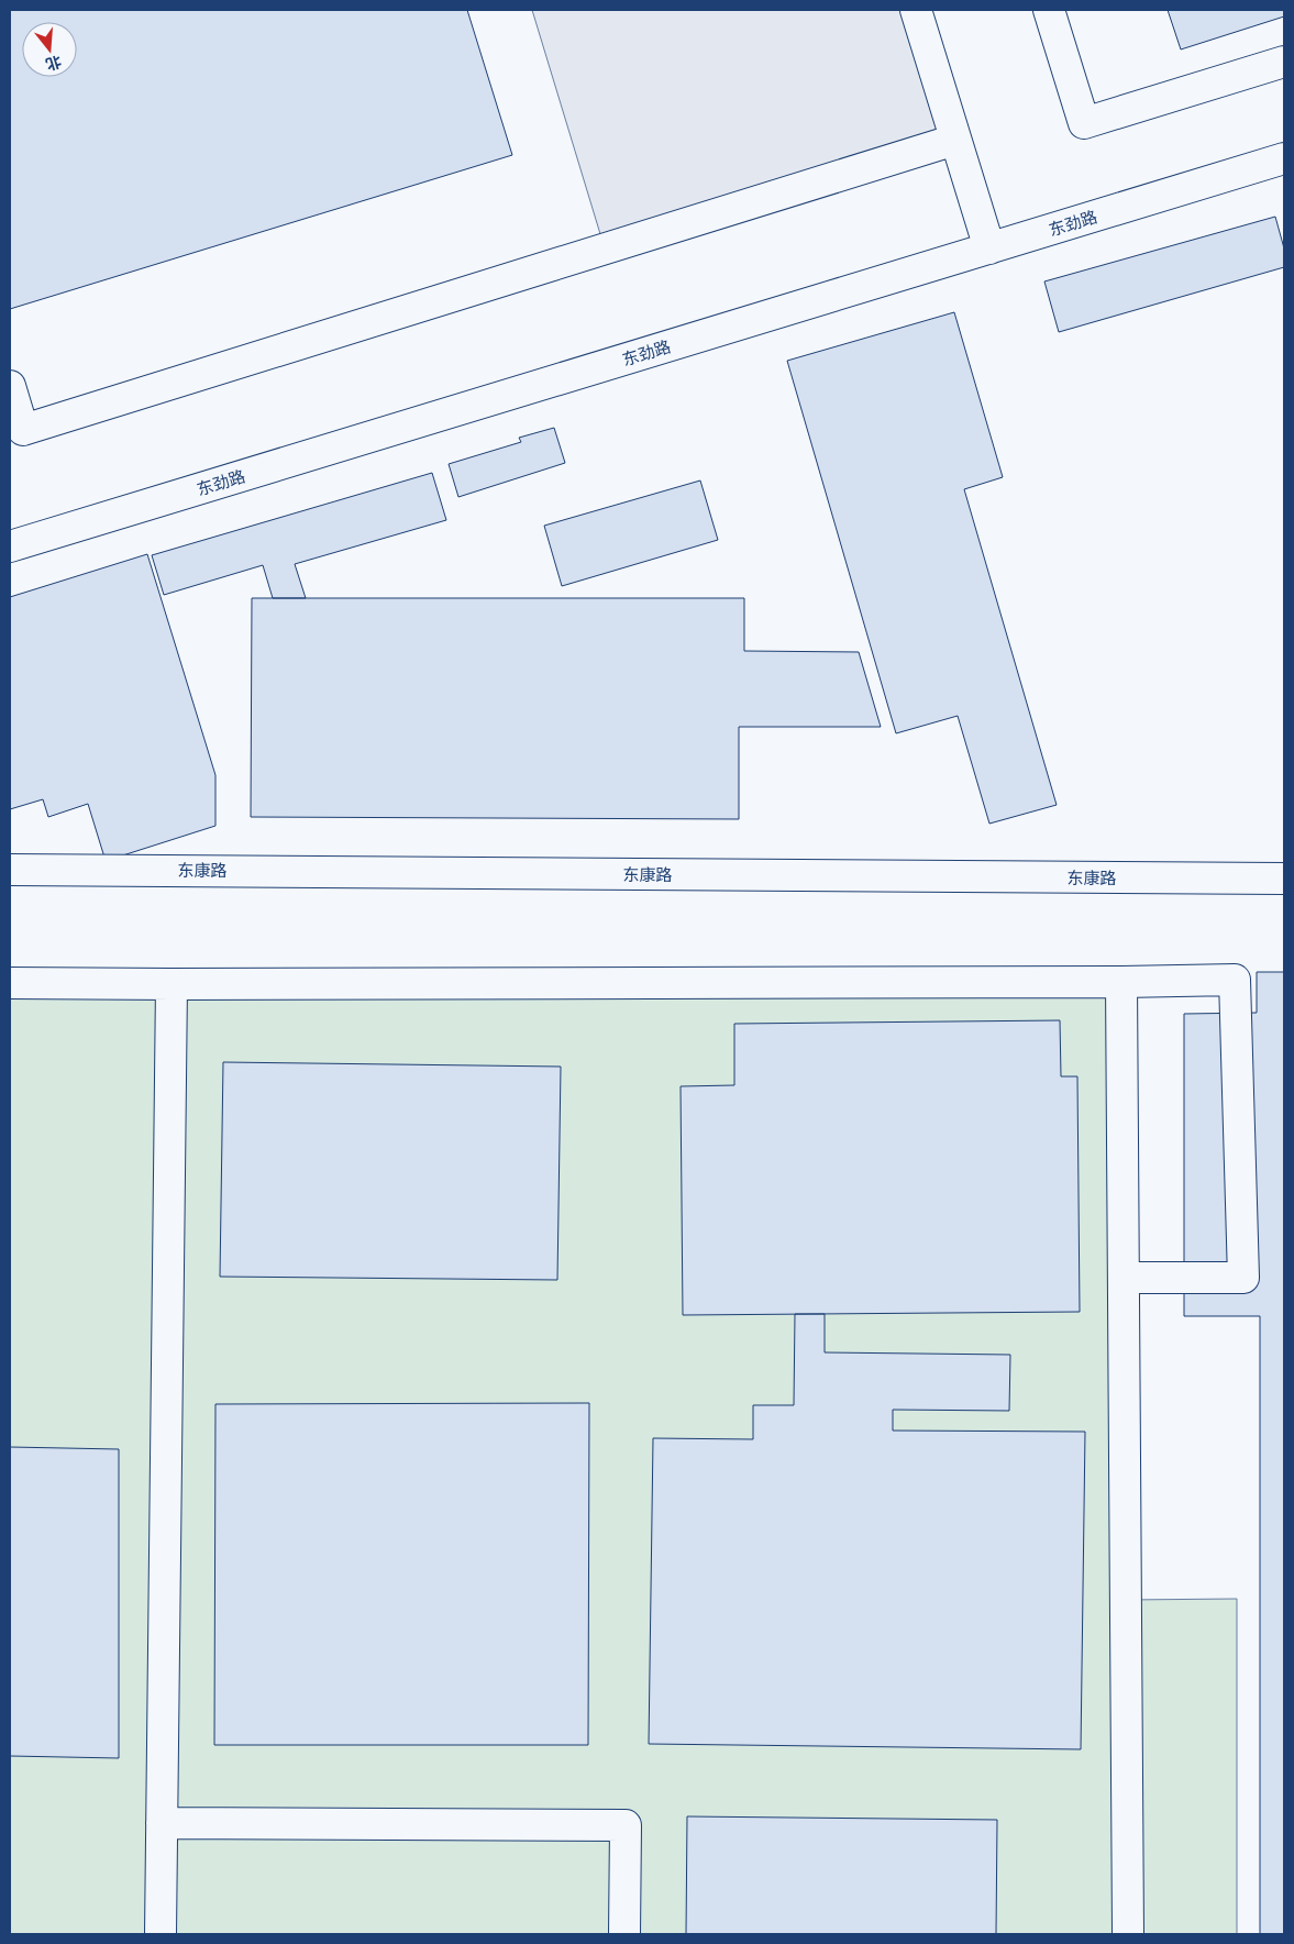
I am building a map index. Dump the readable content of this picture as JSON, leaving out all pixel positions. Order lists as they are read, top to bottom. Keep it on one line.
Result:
{"streets":{"street":["东劲路","东康路"]},"north":"bottom"}
